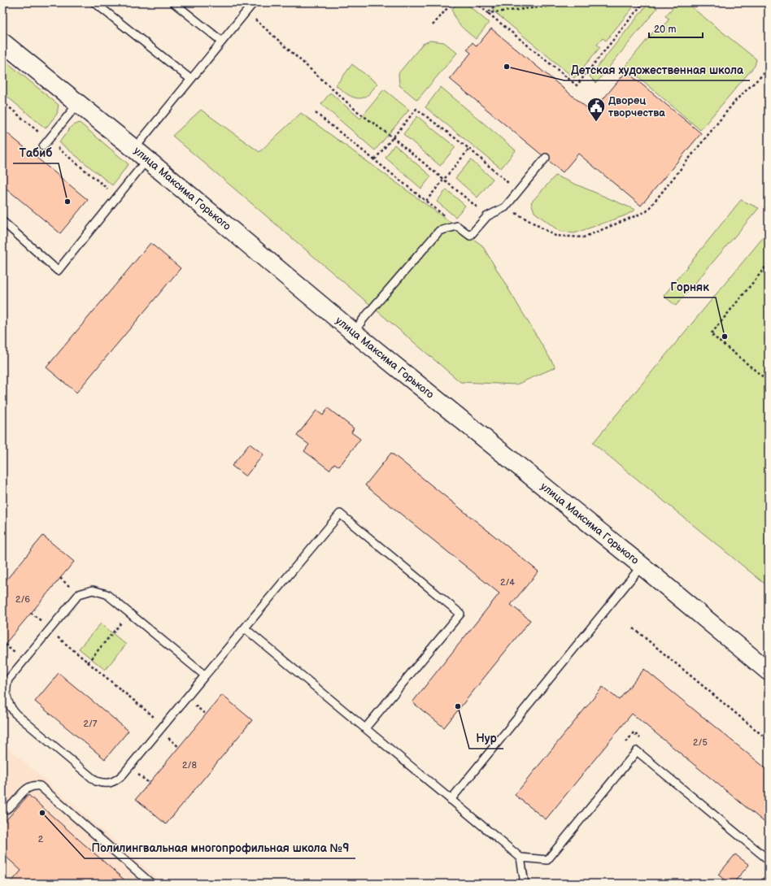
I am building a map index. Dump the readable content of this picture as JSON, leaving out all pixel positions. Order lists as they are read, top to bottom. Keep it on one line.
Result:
{"streets":{"main road":["улица Максима Горького"]},"places":{"other":["Детская художественная школа","Табиб","Горняк","Нур","Полилингвальная многопрофильная школа №9"],"public building":["Дворец творчества"]},"house_numbers":["2/4","2/6","2/7","2/5","2/8","2"],"scale_bar":"20 m"}
